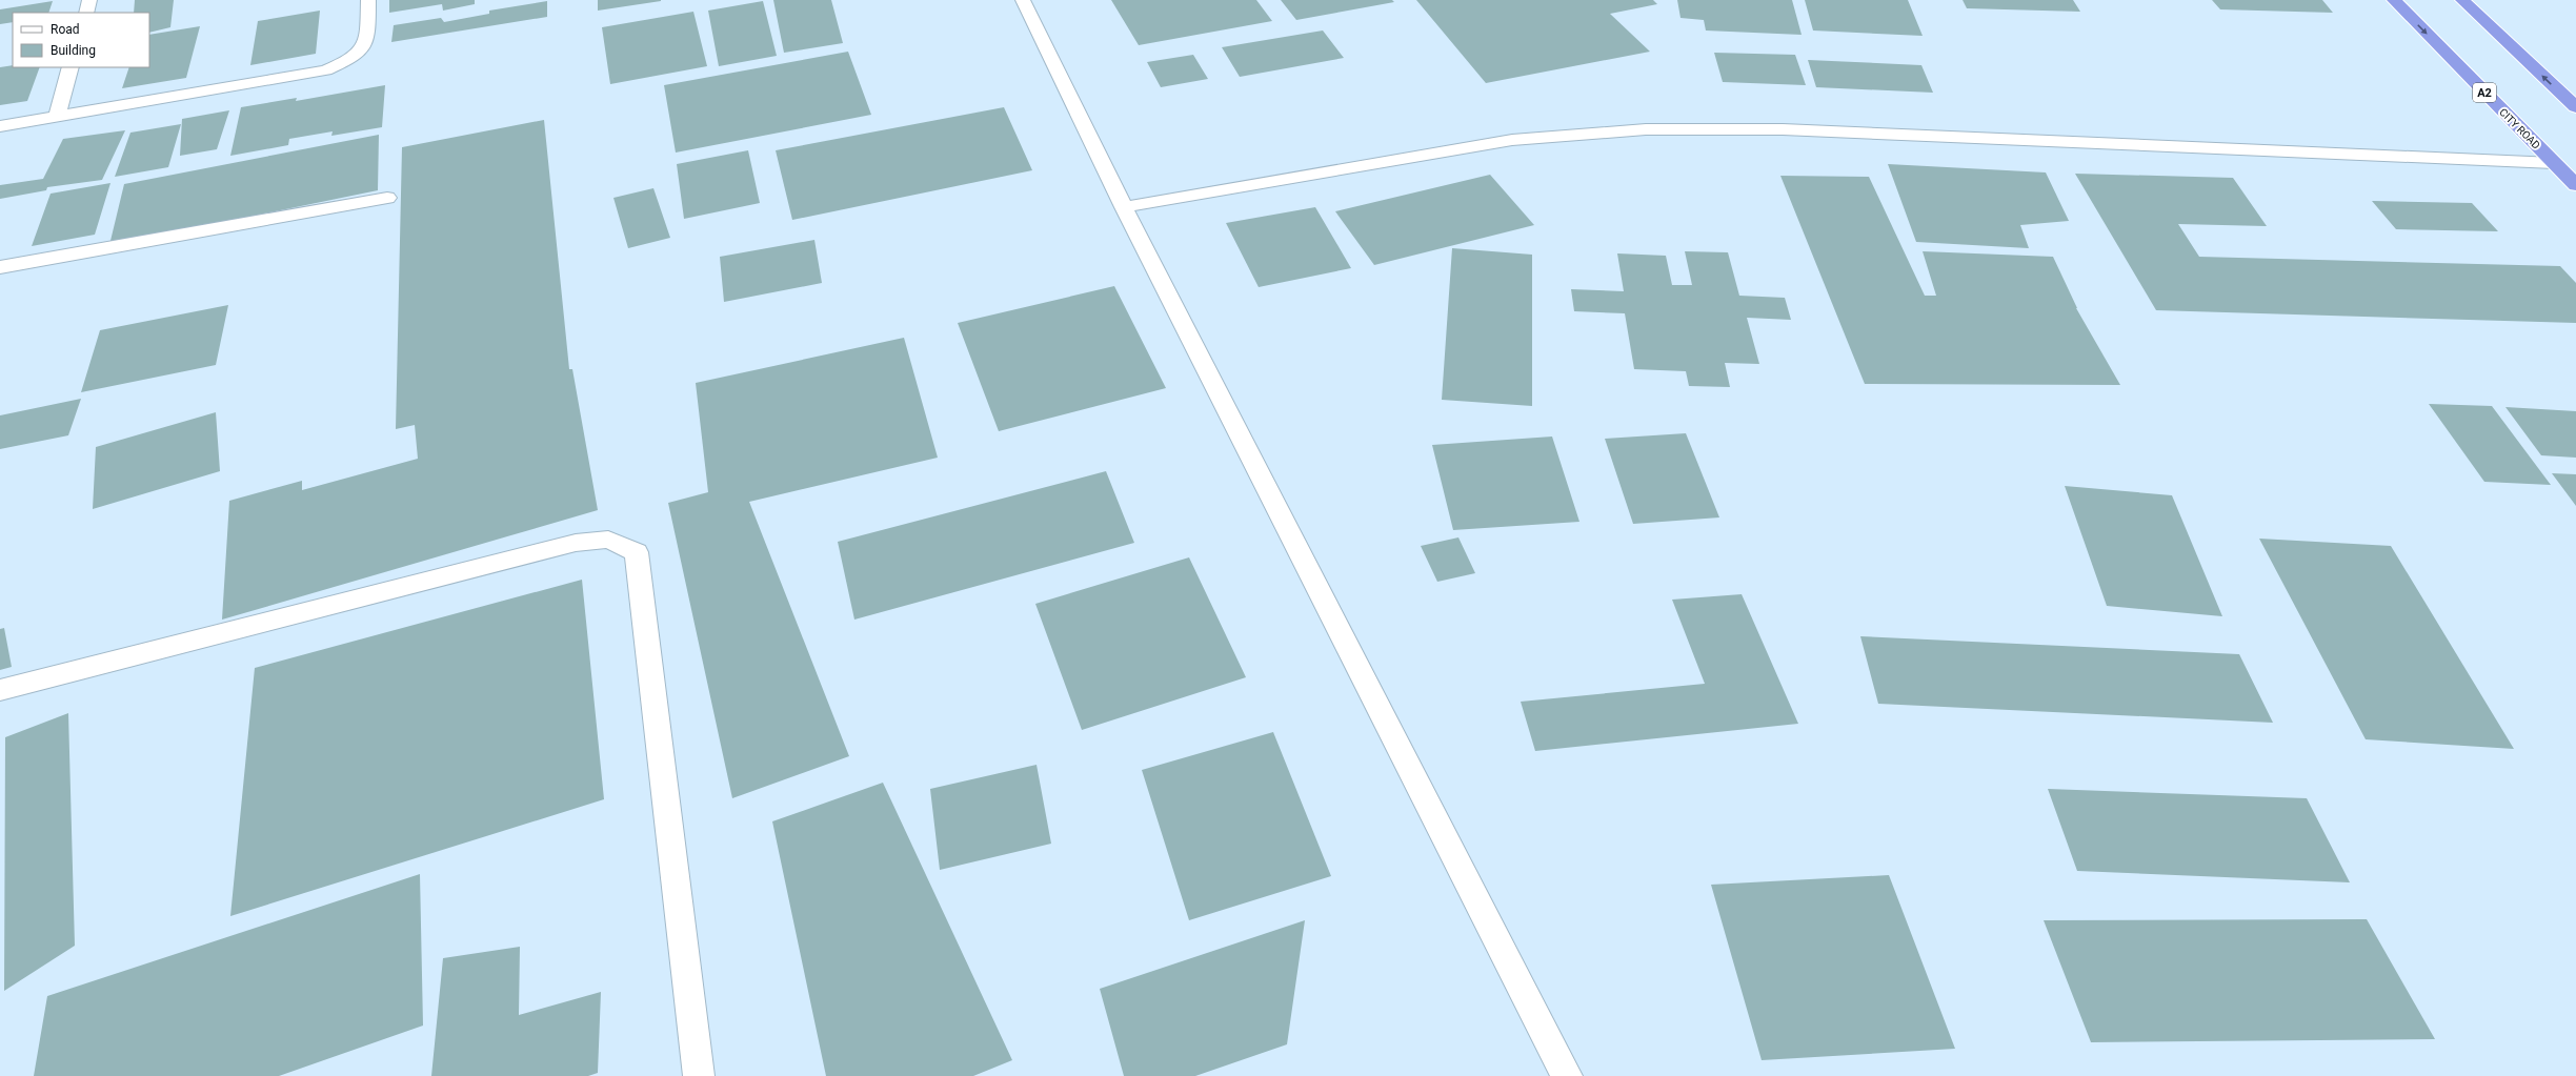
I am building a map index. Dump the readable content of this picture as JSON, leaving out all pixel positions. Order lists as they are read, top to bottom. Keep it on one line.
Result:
{"streets":{"highway":["A2","CITY ROAD"]},"legend":["Road","Building"]}
